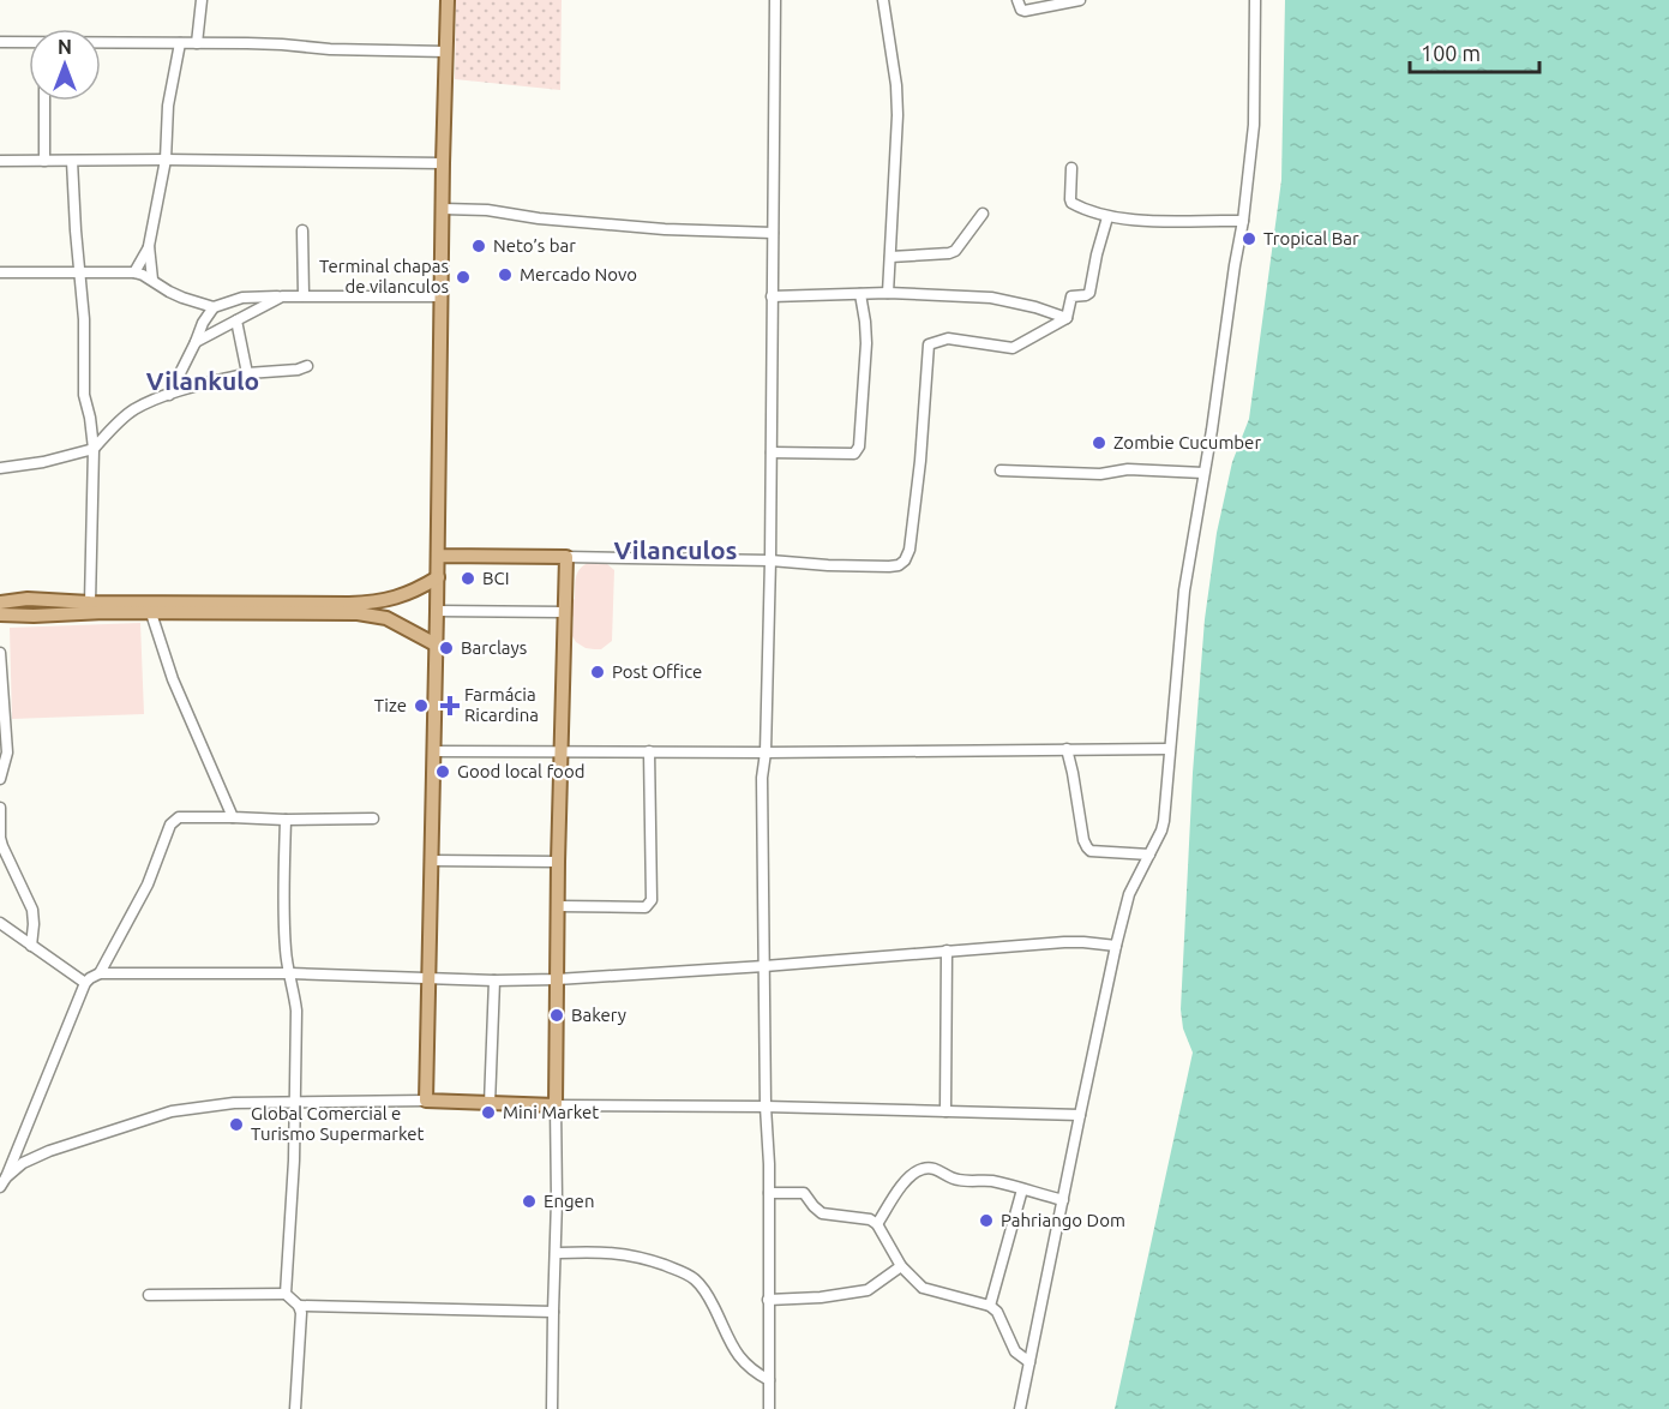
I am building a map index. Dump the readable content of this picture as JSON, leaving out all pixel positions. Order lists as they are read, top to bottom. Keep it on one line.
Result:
{"districts":["Vilankulo","Vilanculos"],"places":{"other":["Tropical Bar","Neto’s bar","Mercado Novo","Terminal chapas de vilanculos","Zombie Cucumber","BCI","Barclays","Post Office","Tize","Good local food","Bakery","Mini Market","Global Comercial e Turismo Supermarket","Engen","Pahriango Dom"],"health":["Farmácia Ricardina"]},"scale_bar":"100 m","north":"top"}
